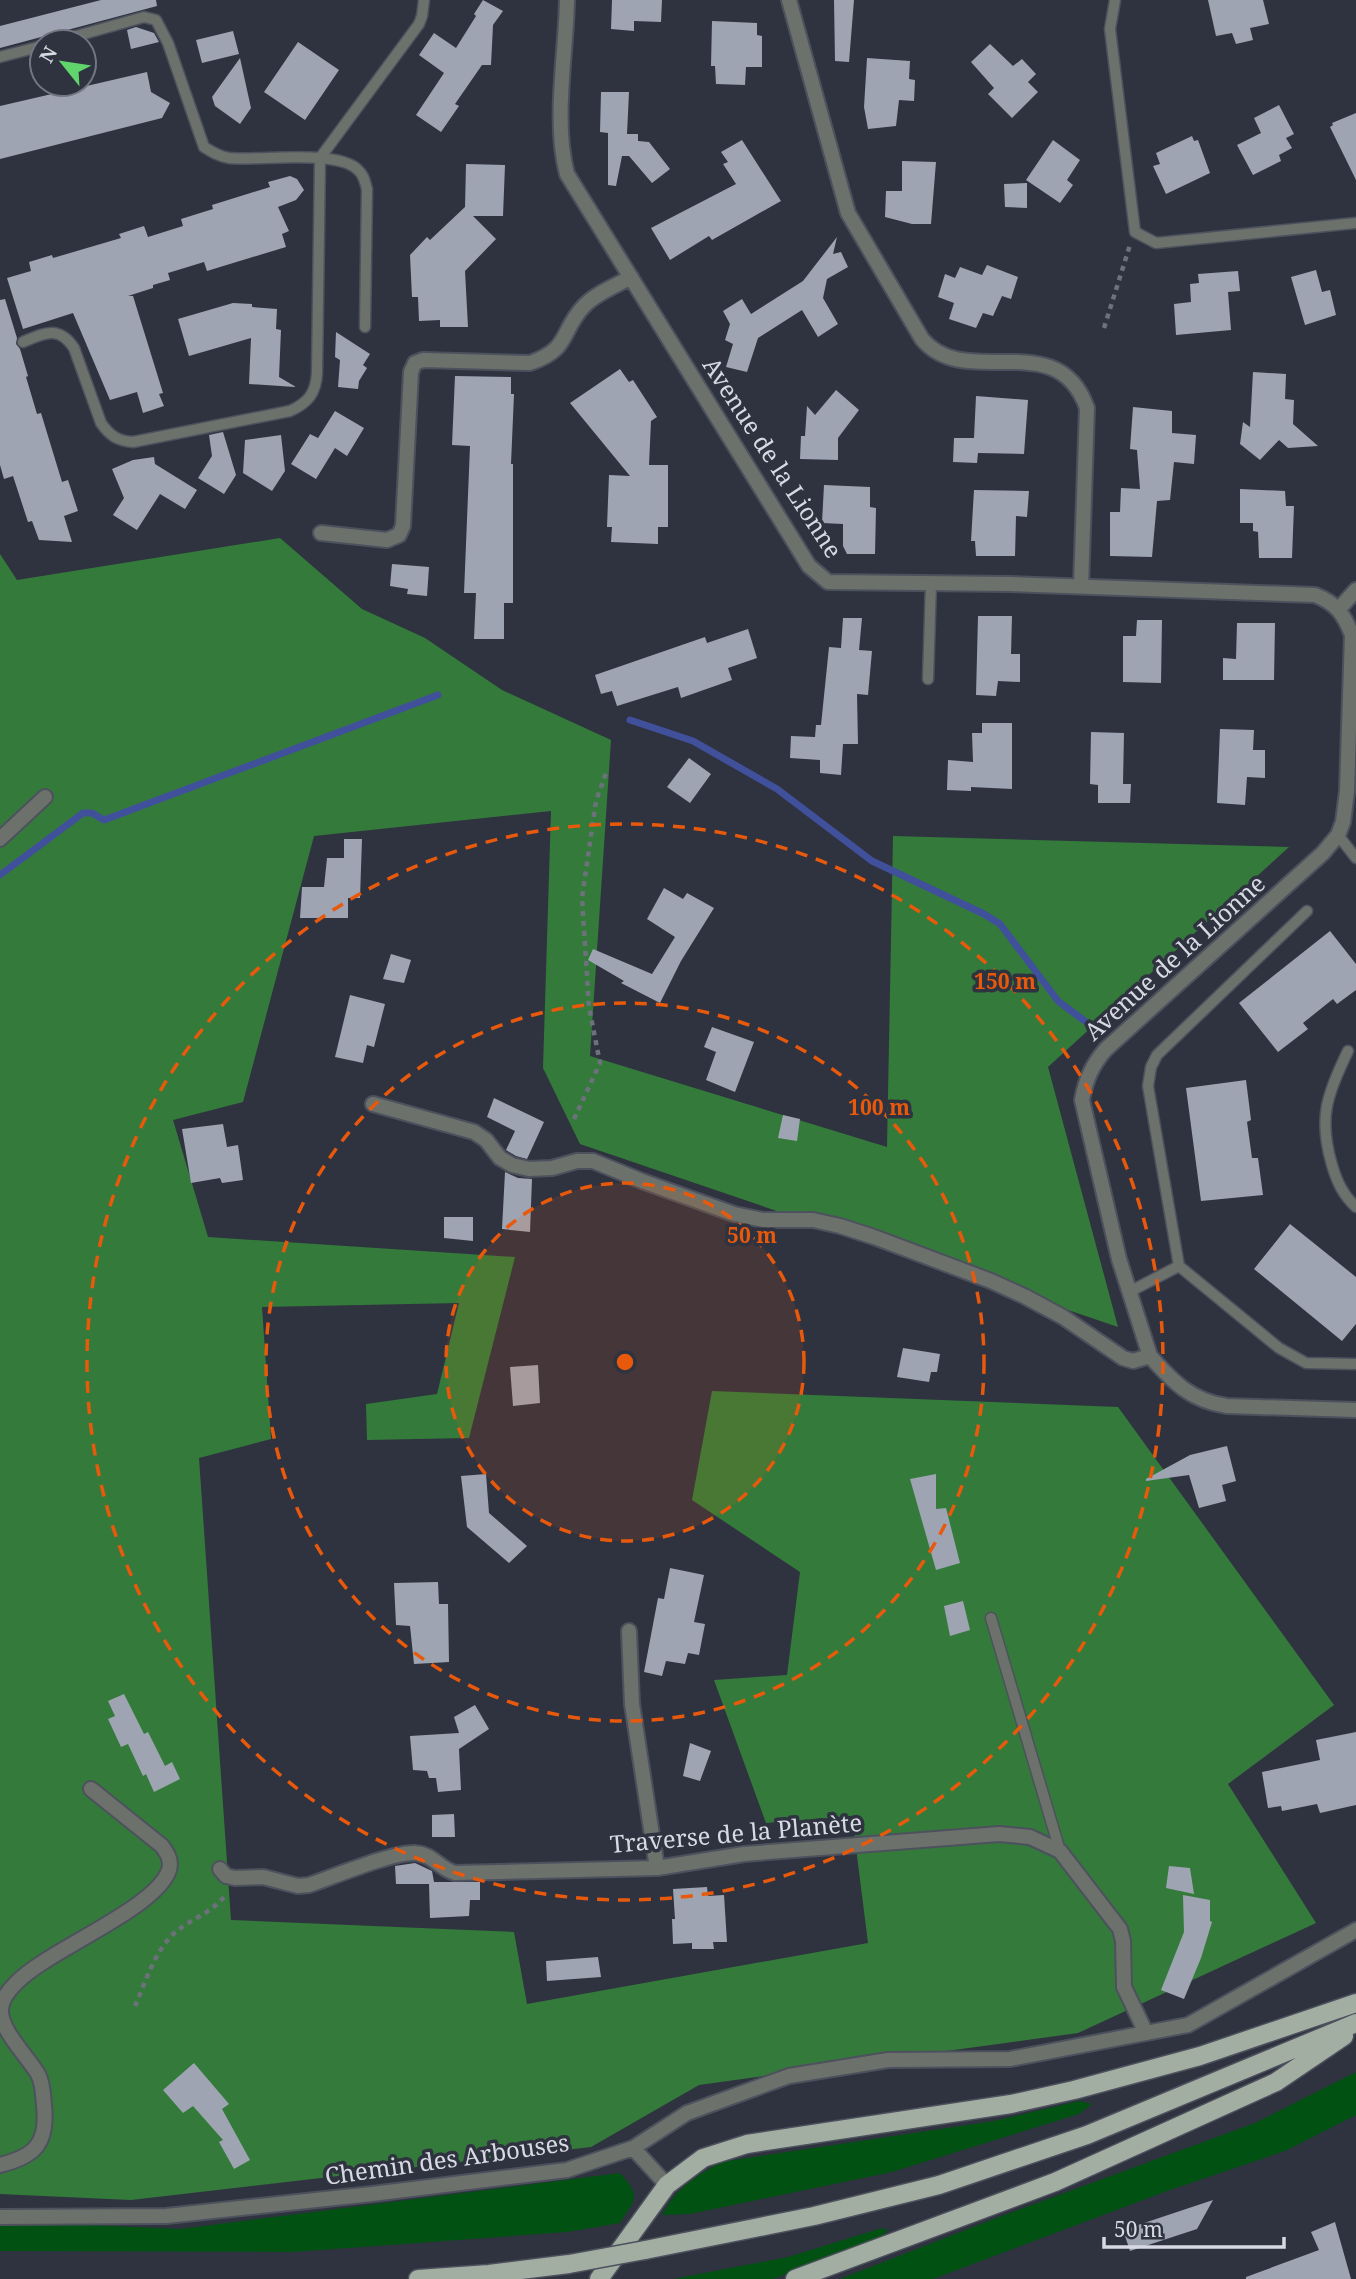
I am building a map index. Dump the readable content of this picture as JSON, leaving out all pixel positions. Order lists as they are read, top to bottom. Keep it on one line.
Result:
{"streets":{"street":["Avenue de la Lionne","Traverse de la Planète","Chemin des Arbouses"]},"crossings":[["Traverse de la Planète","Chemin des Arbouses"]],"scale_bar":"50 m","north":"top left","rings":["150 m","100 m","50 m"]}
